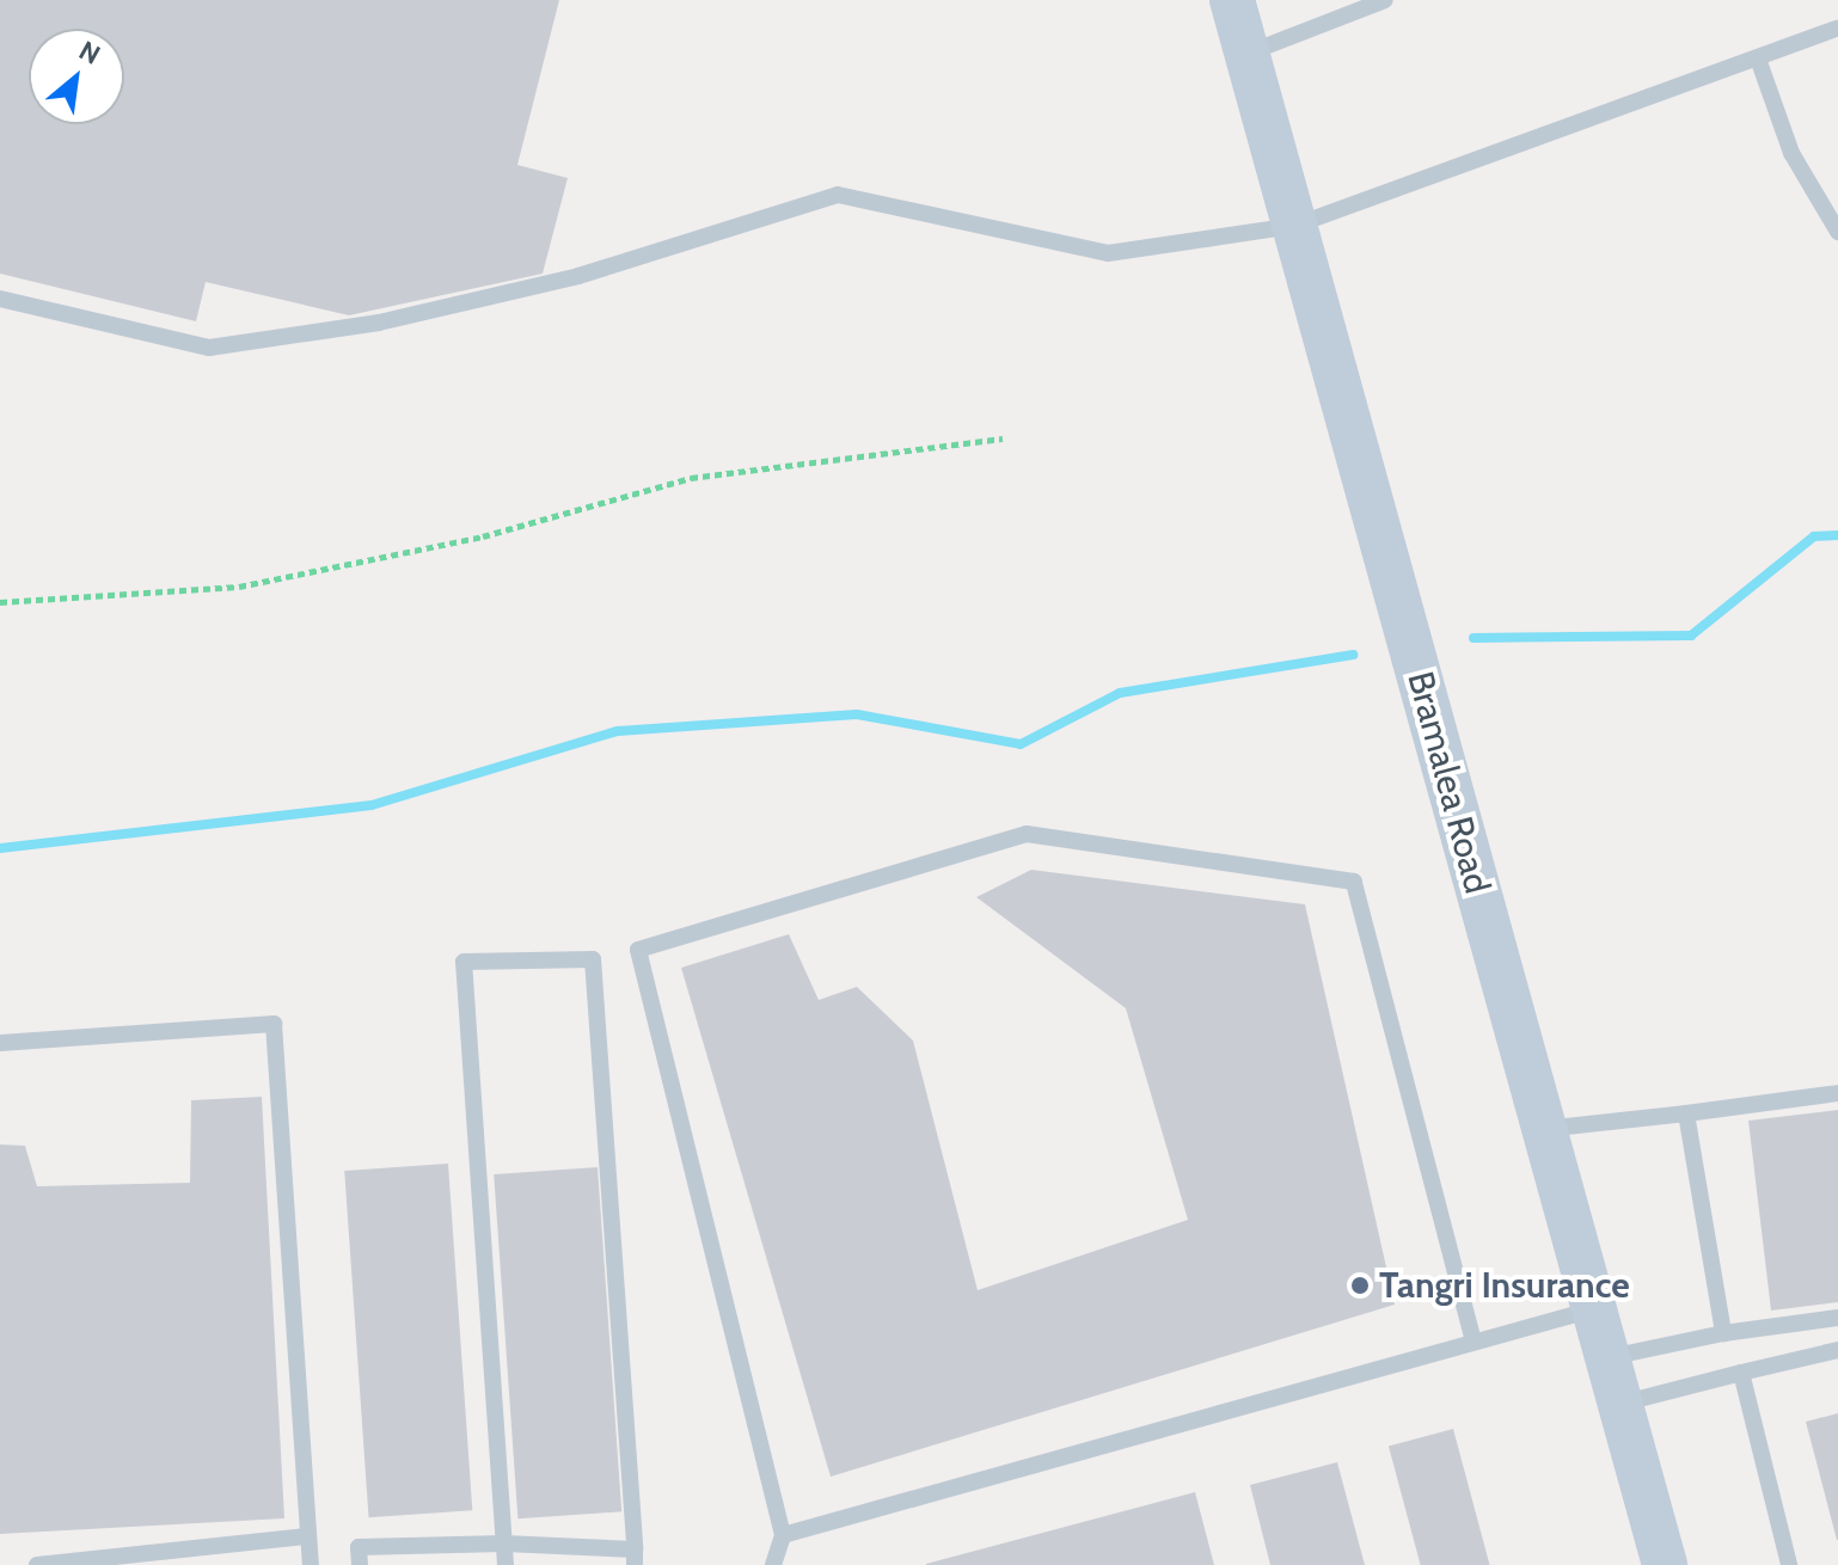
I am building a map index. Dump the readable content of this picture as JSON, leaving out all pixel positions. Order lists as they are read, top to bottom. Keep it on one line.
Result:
{"streets":{"main road":["Bramalea Road"]},"places":["Tangri Insurance"],"north":"top right"}
